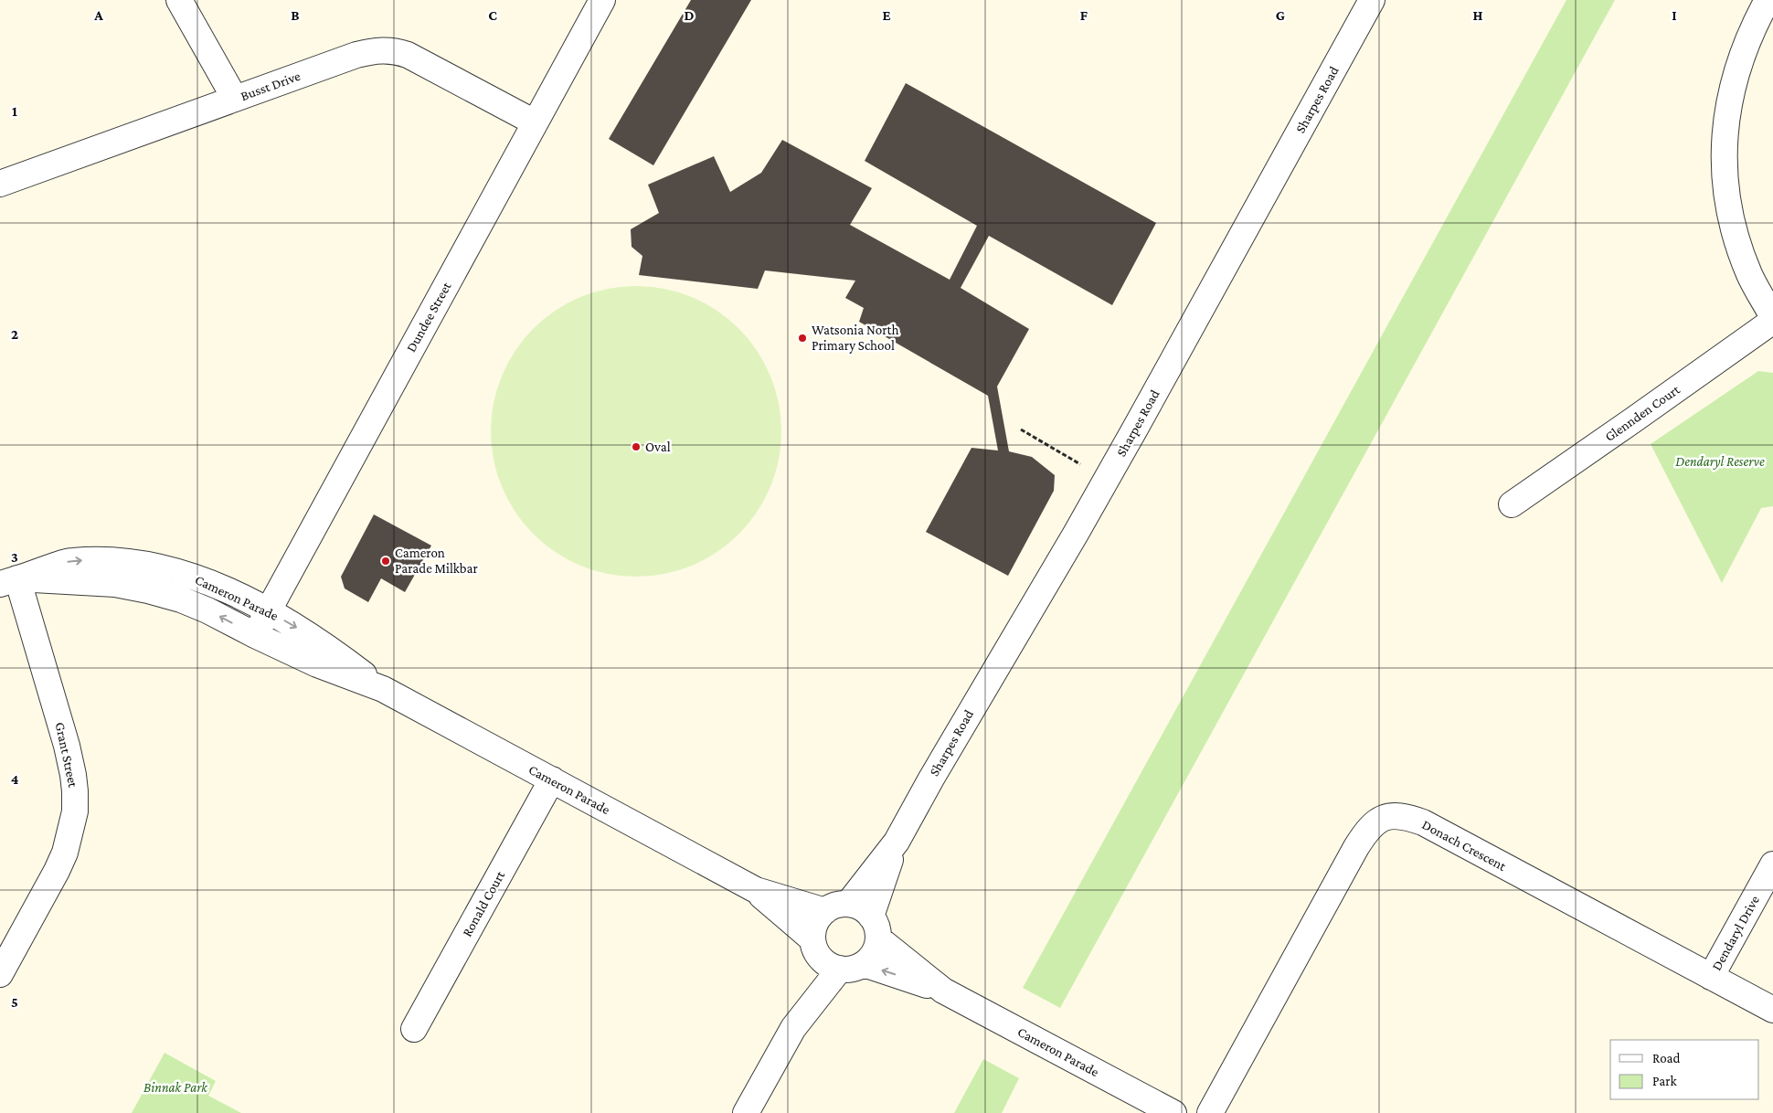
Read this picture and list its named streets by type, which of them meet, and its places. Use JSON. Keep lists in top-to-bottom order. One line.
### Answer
{"streets":{"street":["Busst Drive","Sharpes Road","Dundee Street","Glennden Court","Cameron Parade","Grant Street","Donach Crescent","Ronald Court","Dendaryl Drive"]},"crossings":[["Busst Drive","Dundee Street"],["Sharpes Road","Cameron Parade"],["Dundee Street","Cameron Parade"],["Cameron Parade","Grant Street"],["Cameron Parade","Ronald Court"],["Donach Crescent","Dendaryl Drive"]],"parks":["Dendaryl Reserve","Binnak Park"],"places":["Watsonia North Primary School","Oval","Cameron Parade Milkbar"],"legend":["Road","Park"],"grid":{"columns":["A","B","C","D","E","F","G","H","I"],"rows":["1","2","3","4","5"]}}
